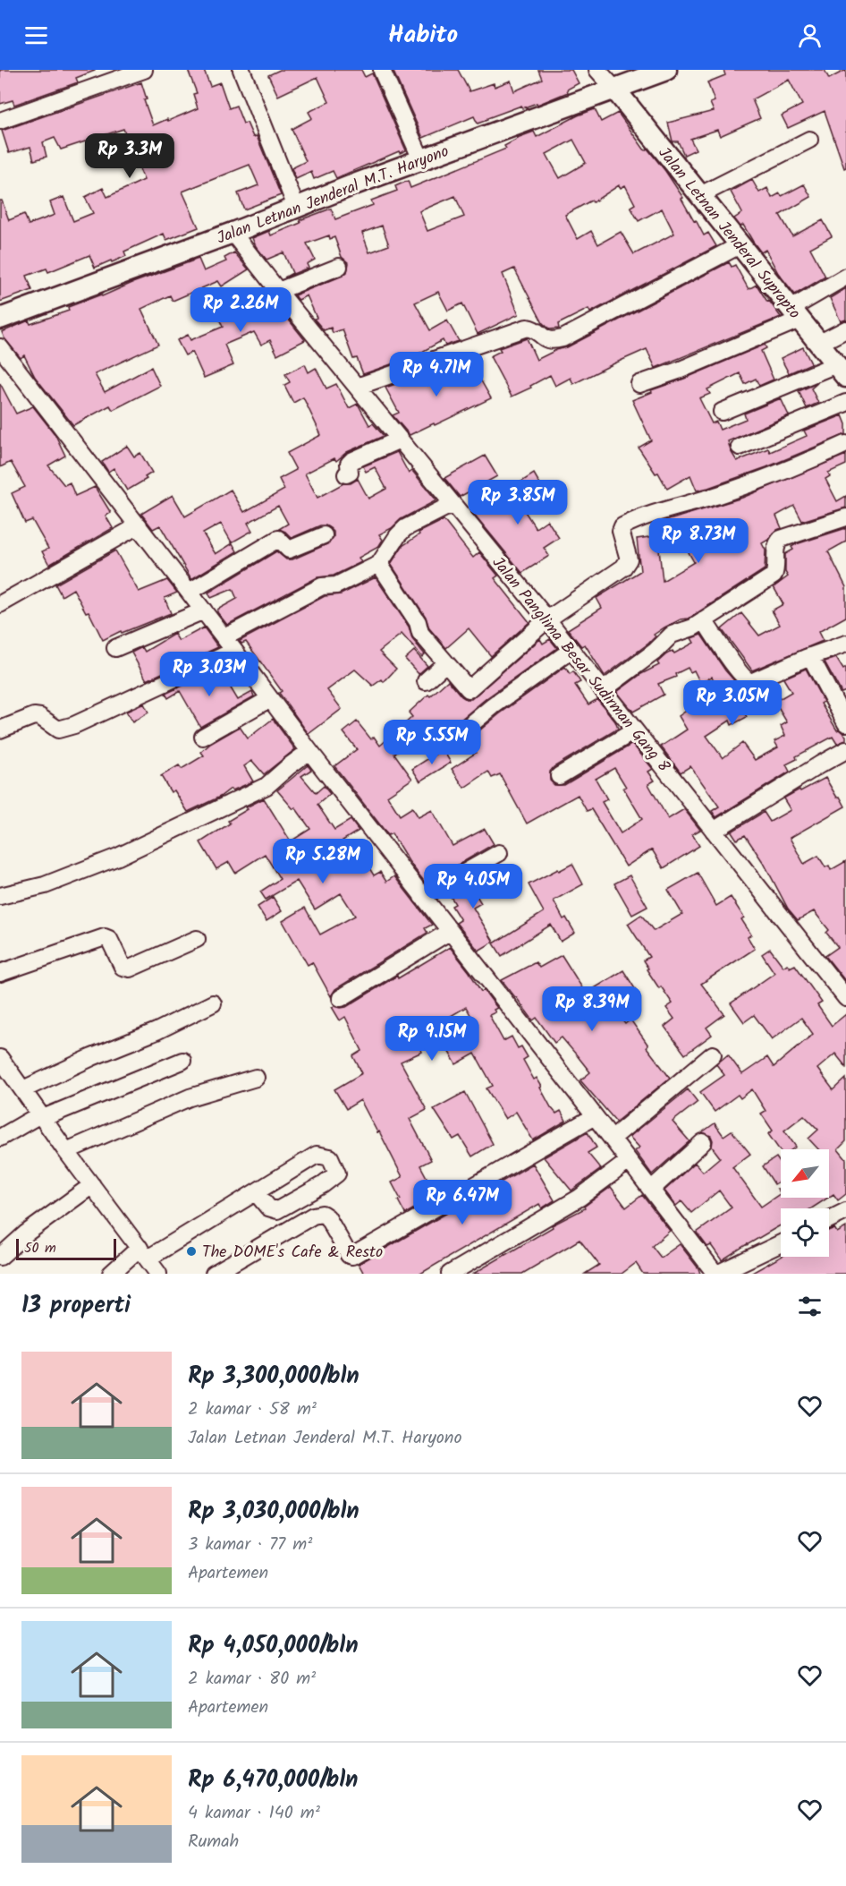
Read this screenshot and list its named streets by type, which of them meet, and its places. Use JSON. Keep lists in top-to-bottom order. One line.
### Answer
{"streets":{"main road":["Jalan Letnan Jenderal M.T. Haryono","Jalan Letnan Jenderal Suprapto"],"street":["Jalan Panglima Besar Sudirman Gang 8"]},"crossings":[["Jalan Letnan Jenderal M.T. Haryono","Jalan Letnan Jenderal Suprapto"],["Jalan Letnan Jenderal M.T. Haryono","Jalan Panglima Besar Sudirman Gang 8"]],"places":["The DOME's Cafe & Resto"],"scale_bar":"50 m","north":"bottom left","page":{"header":"Habito","price":["Rp 3.3M","Rp 2.26M","Rp 4.71M","Rp 3.85M","Rp 8.73M","Rp 3.03M","Rp 3.05M","Rp 5.55M","Rp 5.28M","Rp 4.05M","Rp 8.39M","Rp 9.15M","Rp 6.47M"],"scale":"50 m","heading":"13 properti","list":[{"name":"Rp 3,300,000/bln","note":"2 kamar · 58 m² · Jalan Letnan Jenderal M.T. Haryono"},{"name":"Rp 3,030,000/bln","note":"3 kamar · 77 m² · Apartemen"},{"name":"Rp 4,050,000/bln","note":"2 kamar · 80 m² · Apartemen"},{"name":"Rp 6,470,000/bln","note":"4 kamar · 140 m² · Rumah"}]}}
